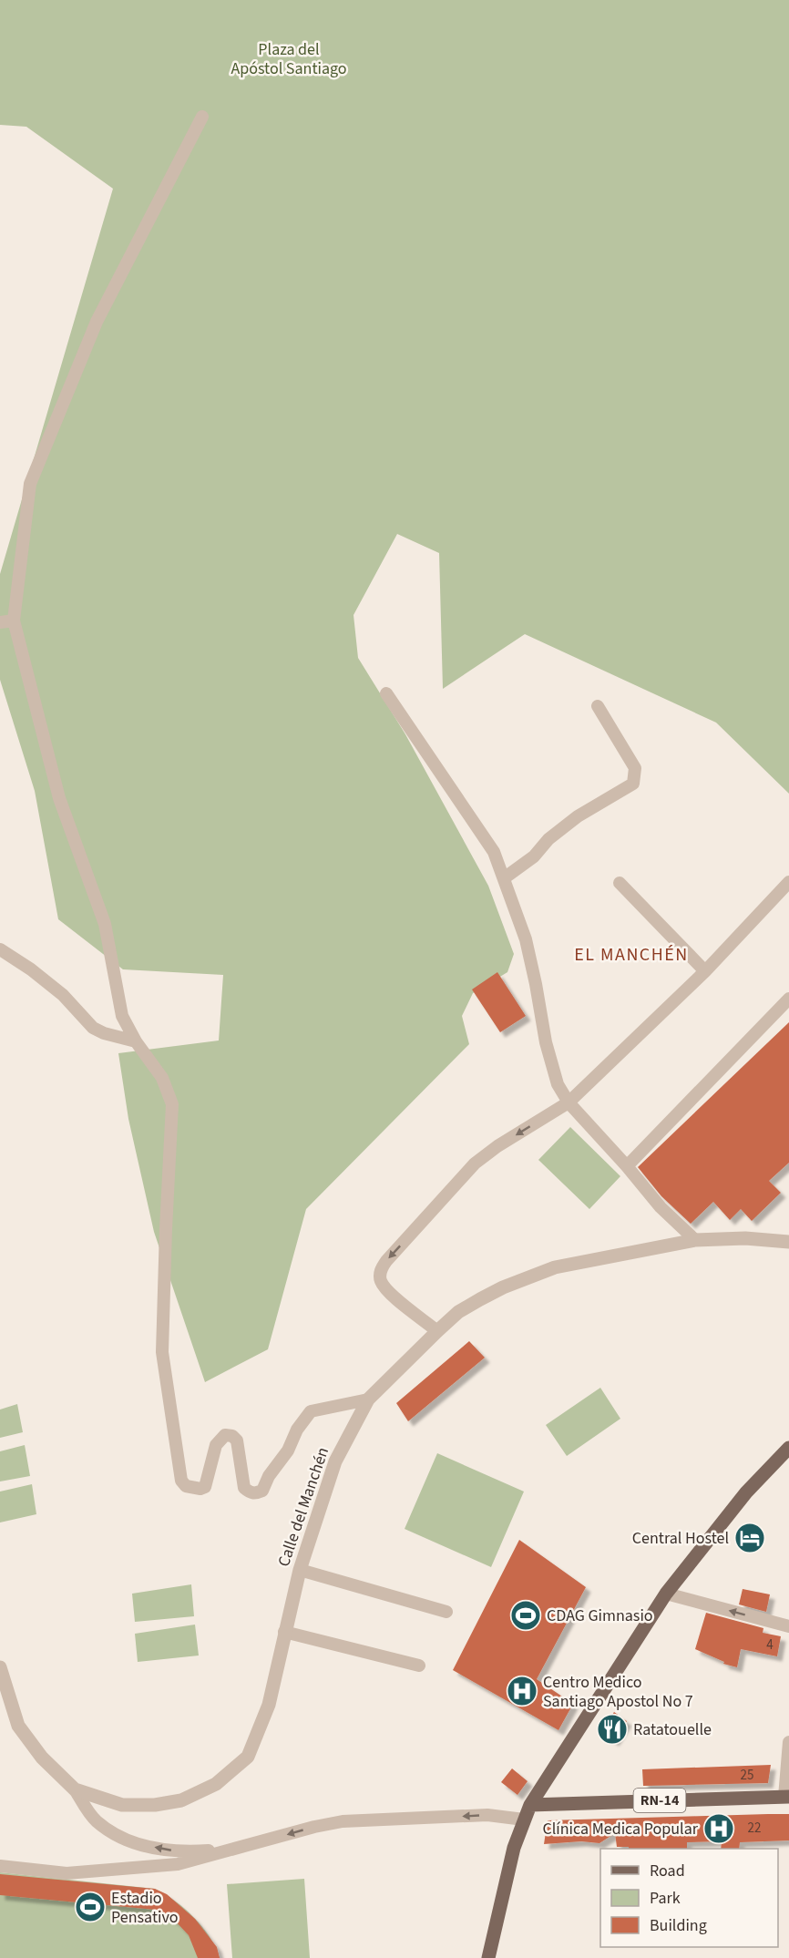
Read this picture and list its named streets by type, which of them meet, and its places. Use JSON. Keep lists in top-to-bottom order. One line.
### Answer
{"streets":{"main road":["RN-14"],"street":["Calle del Manchén"]},"districts":["EL MANCHÉN"],"parks":["Plaza del Apóstol Santiago"],"places":{"hotel":["Central Hostel"],"sports":["CDAG Gimnasio","Estadio Pensativo"],"hospital":["Centro Medico Santiago Apostol No 7","Clínica Medica Popular"],"restaurant":["Ratatouelle"]},"house_numbers":["4","25","22"],"legend":["Road","Park","Building"]}
